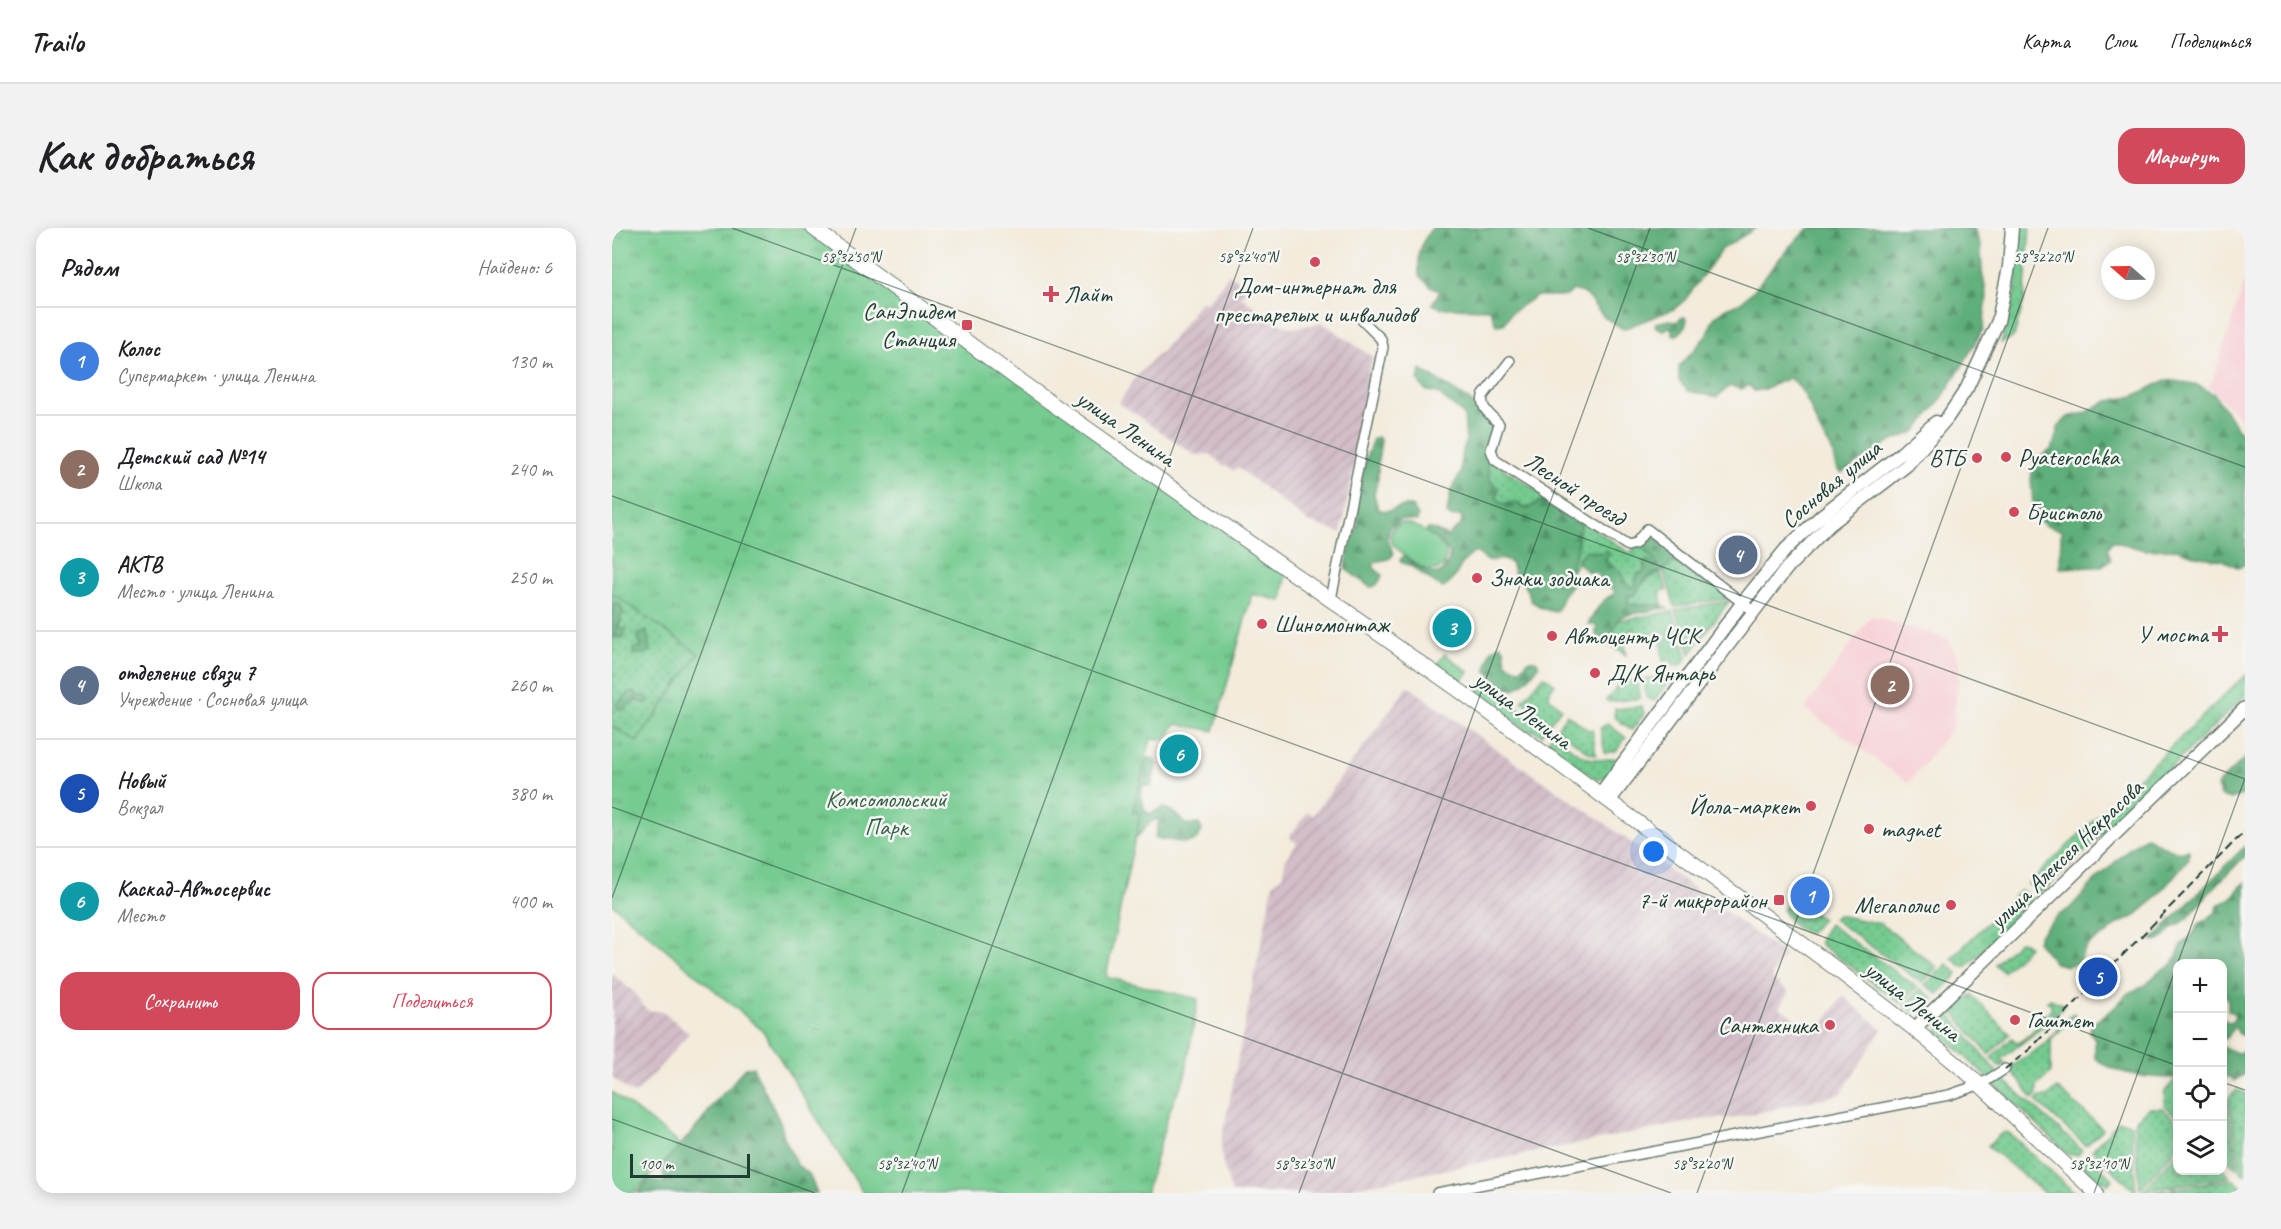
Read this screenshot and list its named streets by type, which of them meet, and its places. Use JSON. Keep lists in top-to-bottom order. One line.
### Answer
{"streets":{"main road":["улица Ленина"],"street":["Сосновая улица","Лесной проезд","улица Алексея Некрасова"]},"crossings":[["улица Ленина","Сосновая улица"],["улица Ленина","улица Алексея Некрасова"],["Сосновая улица","Лесной проезд"]],"parks":["Комсомольский Парк"],"places":{"other":["Дом-интернат для престарелых и инвалидов","Pyaterochka","ВТБ","Бристоль","Знаки зодиака","Шиномонтаж","Автоцентр ЧСК","Д/К Янтарь","Йола-маркет","magnet","Мегаполис","Гаштет","Сантехника"],"health":["Лайт","У моста"],"transit":["СанЭпидем Станция","7-й микрорайон"]},"scale_bar":"100 m","north":"left","page":{"header":"Trailo","nav":["Карта","Слои","Поделиться"],"buttons":["Маршрут",["Сохранить","Поделиться"]],"title":"Как добраться","heading":["Рядом","Найдено: 6"],"list":[{"mark":"1","name":"Колос","note":"Супермаркет · улица Ленина","value":"130 m"},{"mark":"2","name":"Детский сад №14","note":"Школа","value":"240 m"},{"mark":"3","name":"АКТВ","note":"Место · улица Ленина","value":"250 m"},{"mark":"4","name":"отделение связи 7","note":"Учреждение · Сосновая улица","value":"260 m"},{"mark":"5","name":"Новый","note":"Вокзал","value":"380 m"},{"mark":"6","name":"Каскад-Автосервис","note":"Место","value":"400 m"}],"pins":["4","3","2","6","1","5"],"map_buttons":["+","−"],"scale":"100 m"},"coordinates":["58°32'40\"N","58°32'30\"N","58°32'20\"N","58°32'50\"N","58°32'10\"N"]}
